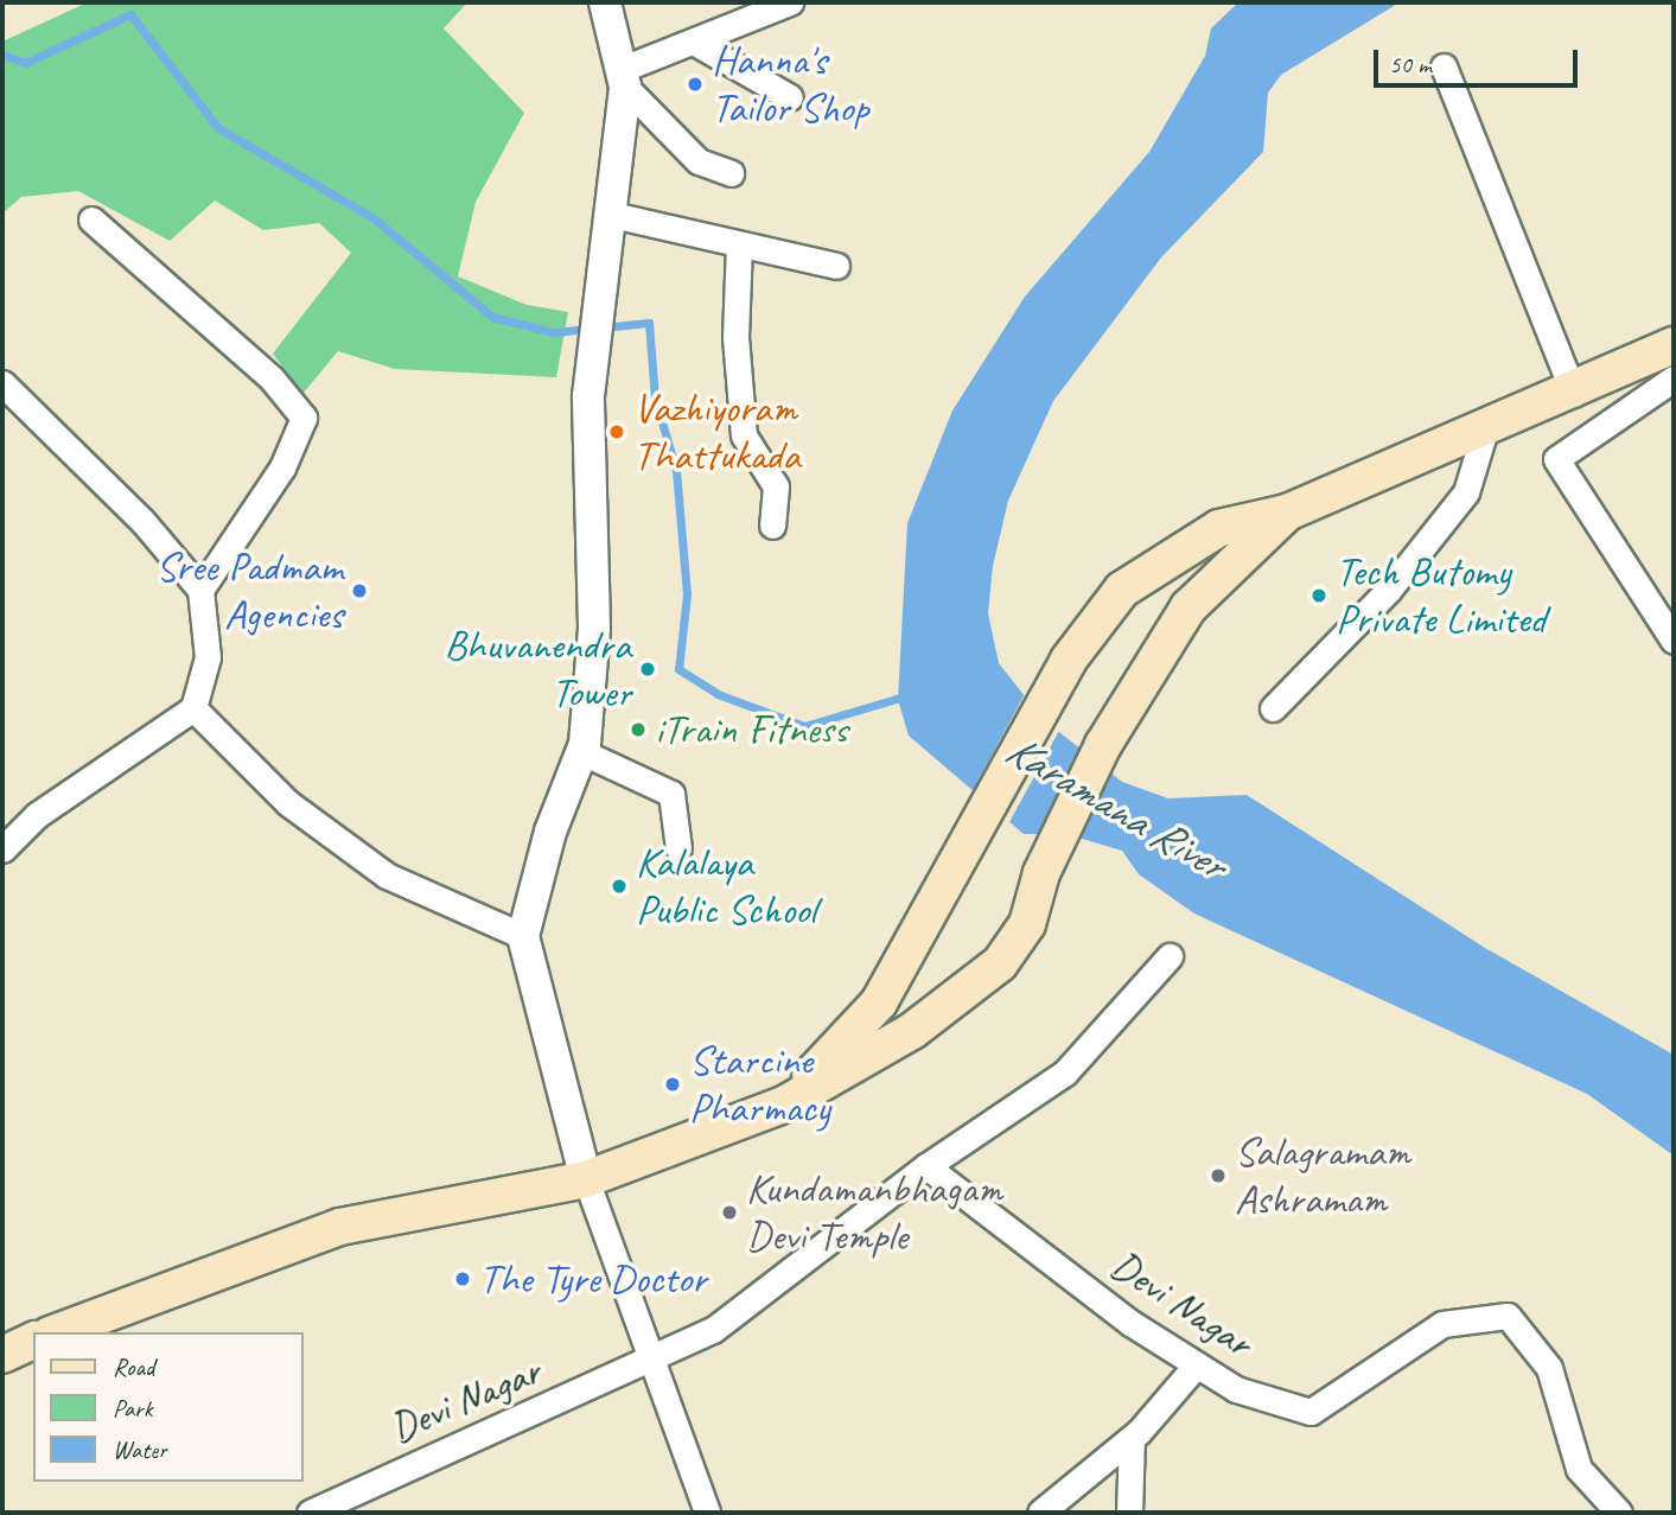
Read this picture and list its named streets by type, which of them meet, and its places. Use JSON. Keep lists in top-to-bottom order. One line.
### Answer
{"streets":{"street":["Devi Nagar"]},"water":["Karamana River"],"places":["Hanna's Tailor Shop","Vazhiyoram Thattukada","Sree Padmam Agencies","Tech Butomy Private Limited","Bhuvanendra Tower","iTrain Fitness","Kalalaya Public School","Starcine Pharmacy","Salagramam Ashramam","Kundamanbhagam Devi Temple","The Tyre Doctor"],"legend":["Road","Park","Water"],"scale_bar":"50 m"}
